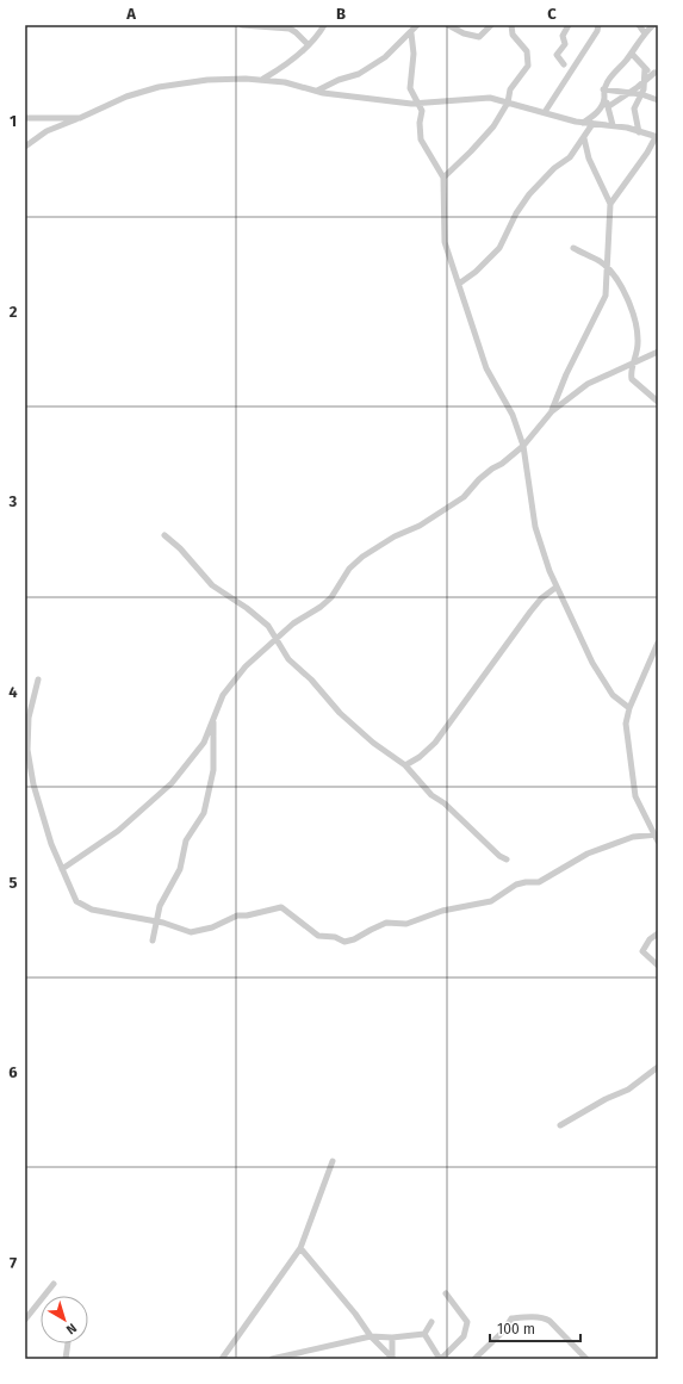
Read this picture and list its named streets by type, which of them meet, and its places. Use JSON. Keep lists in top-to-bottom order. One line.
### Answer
{"scale_bar":"100 m","north":"bottom right","grid":{"columns":["A","B","C"],"rows":["1","2","3","4","5","6","7"]}}
